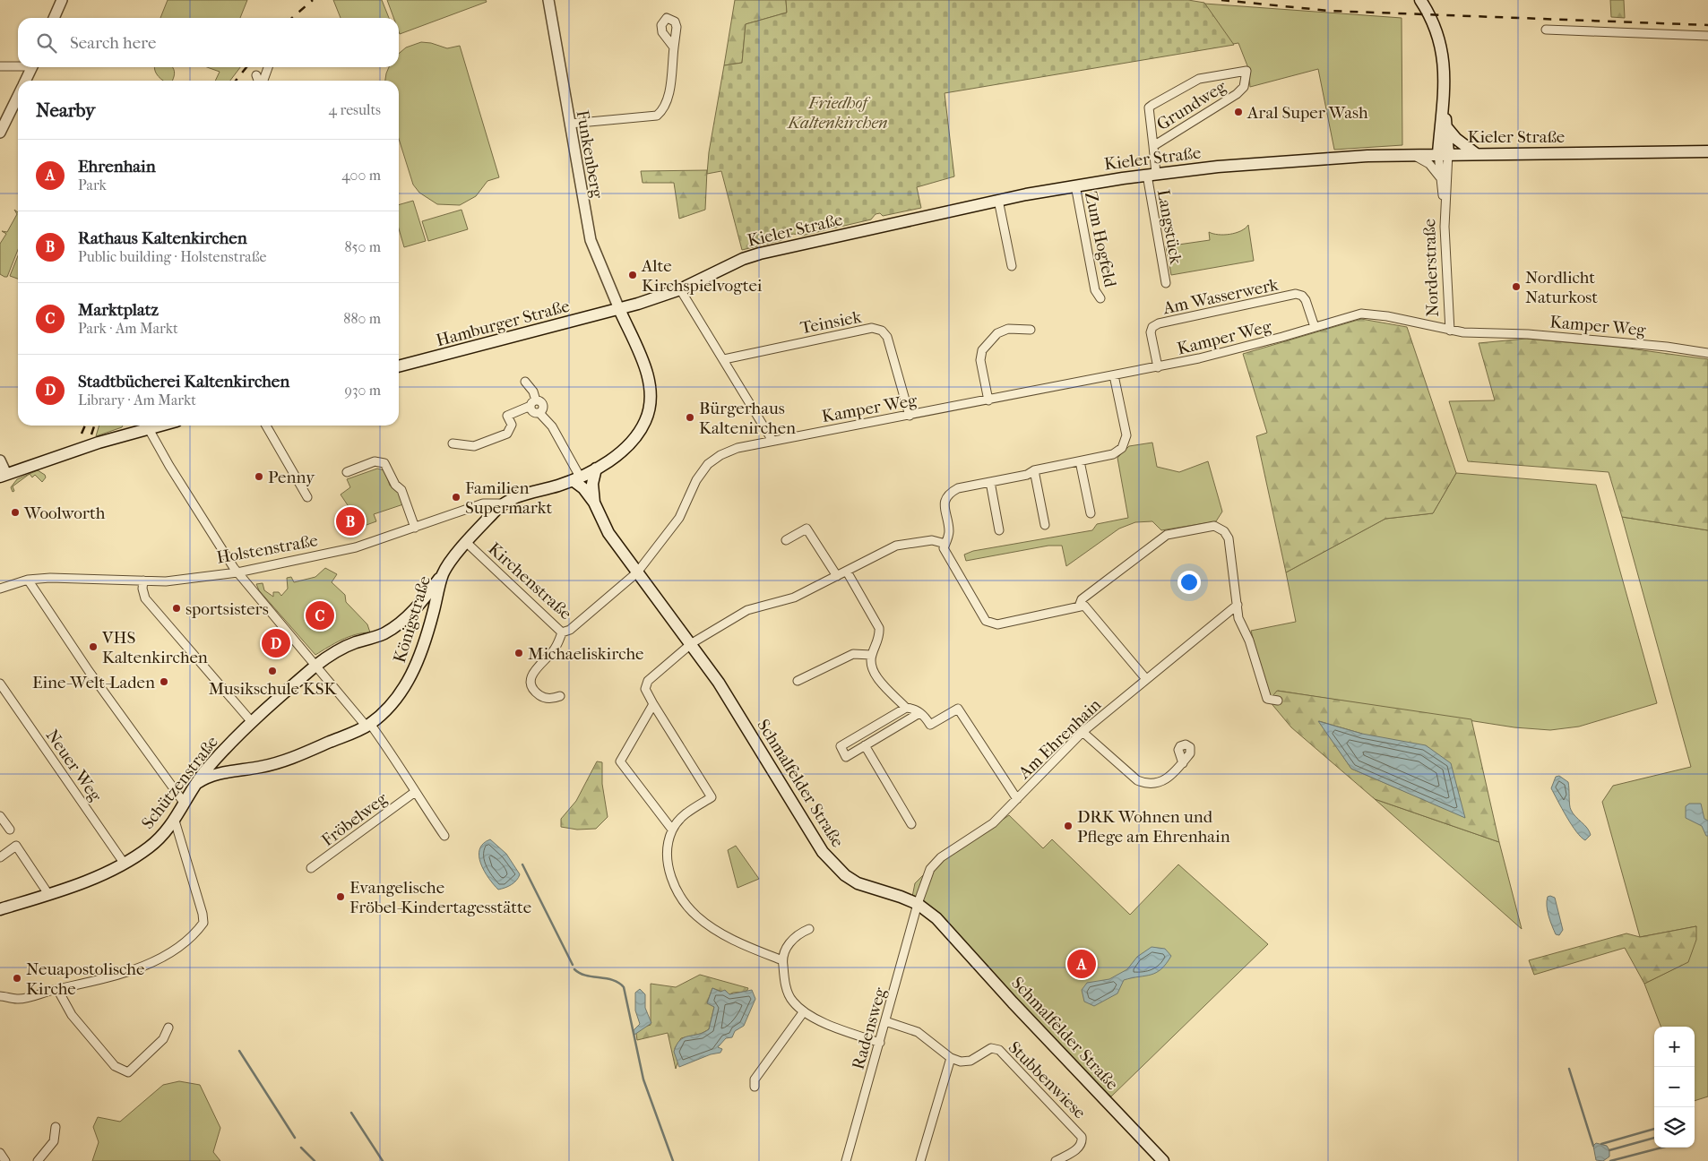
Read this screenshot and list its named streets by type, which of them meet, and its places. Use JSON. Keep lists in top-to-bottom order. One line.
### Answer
{"streets":{"main road":["Kieler Straße","Norderstraße","Hamburger Straße","Holstenstraße","Königstraße","Schützenstraße","Schmalfelder Straße"],"street":["Grundweg","Funkenberg","Langstück","Zum Hogfeld","Am Wasserwerk","Teinsiek","Kamper Weg","Kirchenstraße","Am Ehrenhain","Neuer Weg","Fröbelweg","Radensweg","Stubbenwiese"]},"crossings":[["Grundweg","Kieler Straße"],["Grundweg","Langstück"],["Kieler Straße","Funkenberg"],["Kieler Straße","Langstück"],["Kieler Straße","Zum Hogfeld"],["Kieler Straße","Norderstraße"],["Kieler Straße","Hamburger Straße"],["Kieler Straße","Holstenstraße"],["Funkenberg","Hamburger Straße"],["Funkenberg","Holstenstraße"],["Norderstraße","Kamper Weg"],["Am Wasserwerk","Kamper Weg"],["Teinsiek","Kamper Weg"],["Hamburger Straße","Holstenstraße"],["Kamper Weg","Kirchenstraße"],["Kamper Weg","Schmalfelder Straße"],["Holstenstraße","Königstraße"],["Holstenstraße","Schmalfelder Straße"],["Kirchenstraße","Königstraße"],["Kirchenstraße","Schmalfelder Straße"],["Königstraße","Schützenstraße"],["Am Ehrenhain","Schmalfelder Straße"],["Am Ehrenhain","Radensweg"],["Neuer Weg","Schützenstraße"],["Schmalfelder Straße","Radensweg"]],"parks":["Friedhof Kaltenkirchen"],"places":["Aral Super Wash","Alte Kirchspielvogtei","Nordlicht Naturkost","Bürgerhaus Kaltenirchen","Penny","Familien Supermarkt","Woolworth","sportsisters","VHS Kaltenkirchen","Michaeliskirche","Musikschule KSK","Eine-Welt-Laden","DRK Wohnen und Pflege am Ehrenhain","Evangelische Fröbel-Kindertagesstätte","Neuapostolische Kirche"],"page":{"search":"Search here","heading":["Nearby","4 results"],"list":[{"mark":"A","name":"Ehrenhain","note":"Park","value":"400 m"},{"mark":"B","name":"Rathaus Kaltenkirchen","note":"Public building · Holstenstraße","value":"850 m"},{"mark":"C","name":"Marktplatz","note":"Park · Am Markt","value":"880 m"},{"mark":"D","name":"Stadtbücherei Kaltenkirchen","note":"Library · Am Markt","value":"930 m"}],"pins":["B","C","D","A"],"map_buttons":["+","−"]}}
